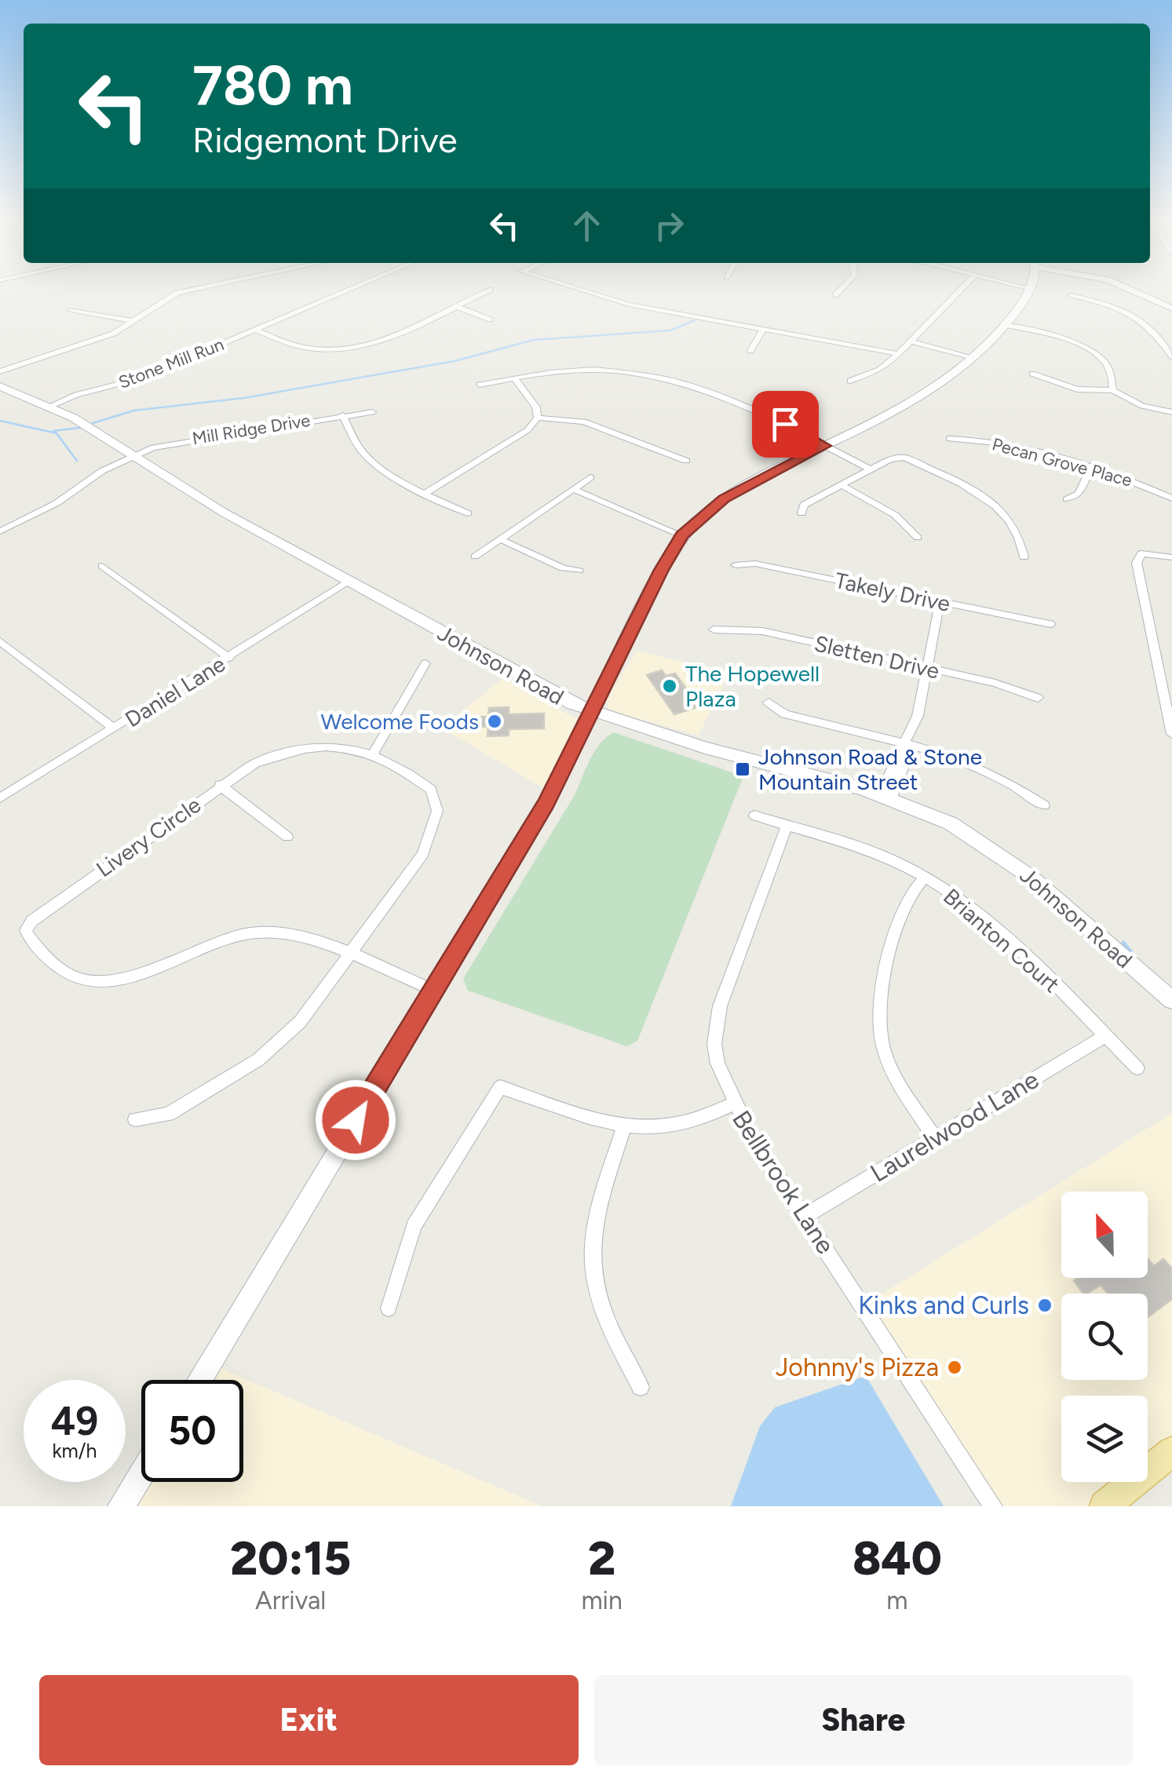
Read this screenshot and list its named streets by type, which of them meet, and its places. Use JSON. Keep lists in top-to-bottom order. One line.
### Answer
{"streets":{"main road":["Johnson Road"],"street":["Stone Mill Run","Mill Ridge Drive","Pecan Grove Place","Takely Drive","Sletten Drive","Daniel Lane","Livery Circle","Brianton Court","Laurelwood Lane","Bellbrook Lane"]},"crossings":[["Stone Mill Run","Johnson Road"],["Mill Ridge Drive","Johnson Road"],["Johnson Road","Daniel Lane"],["Brianton Court","Laurelwood Lane"],["Brianton Court","Bellbrook Lane"],["Laurelwood Lane","Bellbrook Lane"]],"places":{"other":["The Hopewell Plaza","Welcome Foods","Kinks and Curls","Johnny's Pizza"],"transit":["Johnson Road & Stone Mountain Street"]},"north":"top","page":{"turn":["780 m","Ridgemont Drive"],"speed":"49 km/h","limit":"50","eta":["20:15","Arrival","2","min","840","m"],"buttons":["Exit","Share"]}}
